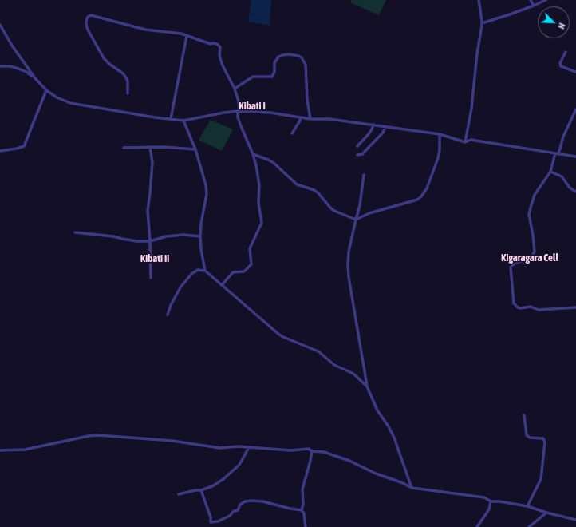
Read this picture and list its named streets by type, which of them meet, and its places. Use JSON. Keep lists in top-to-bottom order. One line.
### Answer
{"districts":["Kibati I","Kigaragara Cell","Kibati Ii"],"north":"bottom right"}
